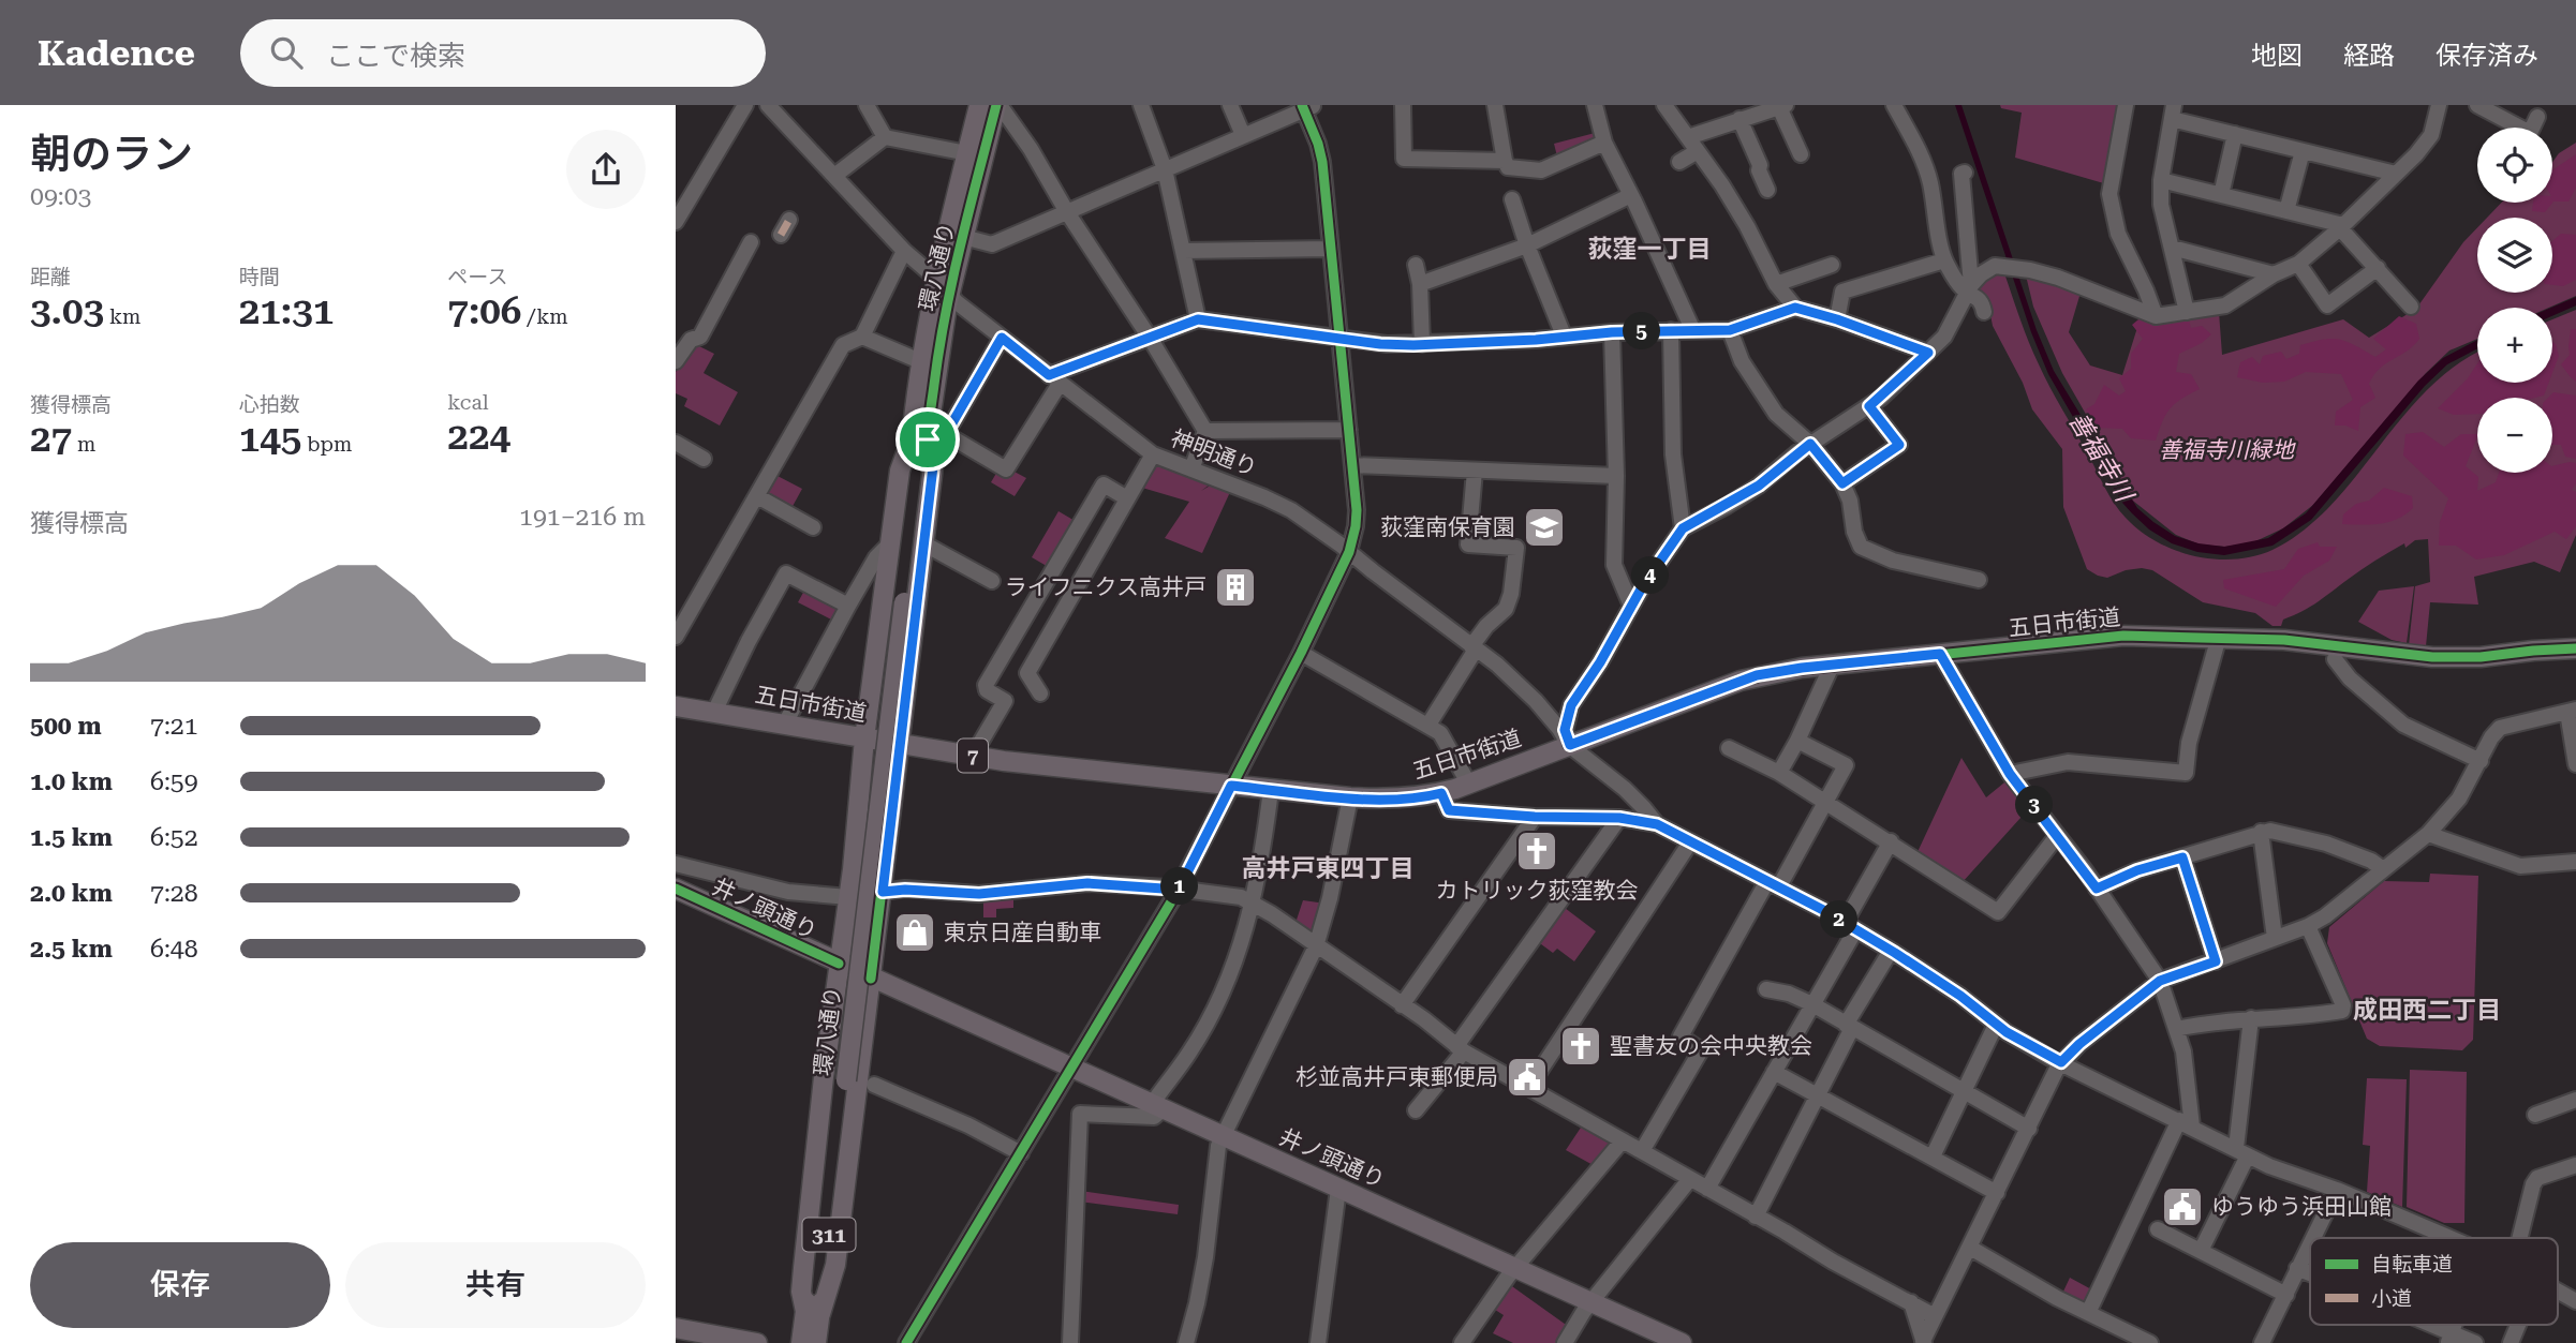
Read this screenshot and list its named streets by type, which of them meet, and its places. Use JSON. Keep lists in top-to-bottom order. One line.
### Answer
{"streets":{"main road":["環八通り","五日市街道","7","井ノ頭通り","311"],"street":["神明通り"]},"crossings":[["環八通り","神明通り"],["神明通り","五日市街道"]],"districts":["荻窪一丁目","高井戸東四丁目","成田西二丁目"],"water":["善福寺川"],"parks":["善福寺川緑地"],"places":{"school or university":["荻窪南保育園"],"building":["ライフニクス高井戸"],"church":["カトリック荻窪教会","聖書友の会中央教会"],"shop":["東京日産自動車"],"public building":["杉並高井戸東郵便局","ゆうゆう浜田山館"]},"legend":["自転車道","小道"],"page":{"header":"Kadence","search":"ここで検索","nav":["地図","経路","保存済み"],"heading":["朝のラン","09:03"],"map_buttons":["+","−"],"stats":[["距離","3.03 km"],["時間","21:31"],["ペース","7:06 /km"],["獲得標高","27 m"],["心拍数","145 bpm"],["kcal","224"]],"pins":["5","4","3","1","2"],"chart":["獲得標高","191–216 m"],"list":[{"name":"500 m","note":"7:21"},{"name":"1.0 km","note":"6:59"},{"name":"1.5 km","note":"6:52"},{"name":"2.0 km","note":"7:28"},{"name":"2.5 km","note":"6:48"}],"buttons":["保存","共有"]}}
